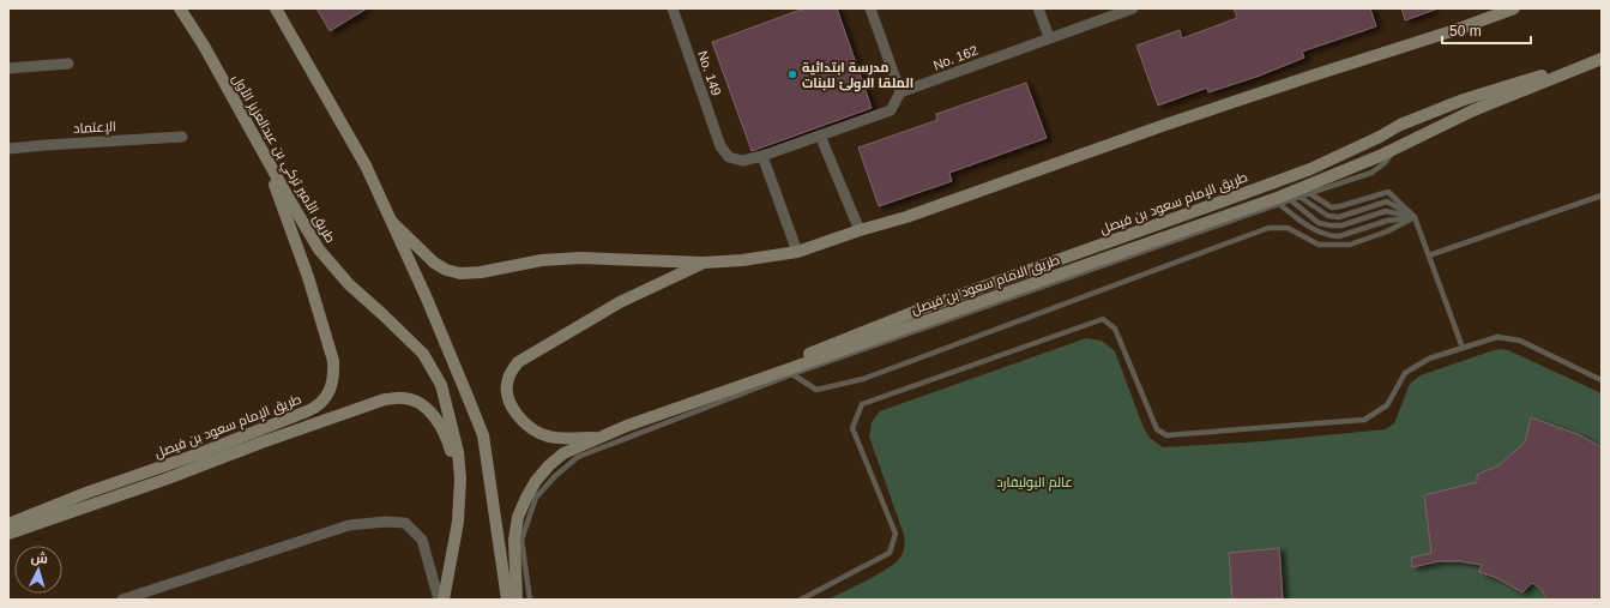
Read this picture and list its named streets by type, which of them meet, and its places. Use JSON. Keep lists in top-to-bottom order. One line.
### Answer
{"streets":{"main road":["طريق الأمير تركي بن عبدالعزيز الأول","طريق الإمام سعود بن فيصل","طريق الامام سعود بن فيصل"],"street":["No. 162","No. 149","الإعتماد"]},"crossings":[["طريق الأمير تركي بن عبدالعزيز الأول","طريق الإمام سعود بن فيصل"],["طريق الإمام سعود بن فيصل","طريق الامام سعود بن فيصل"]],"parks":["عالم البوليفارد"],"places":["مدرسة ابتدائية الملقا الاولئ للبنات"],"scale_bar":"50 m","north":"top"}
